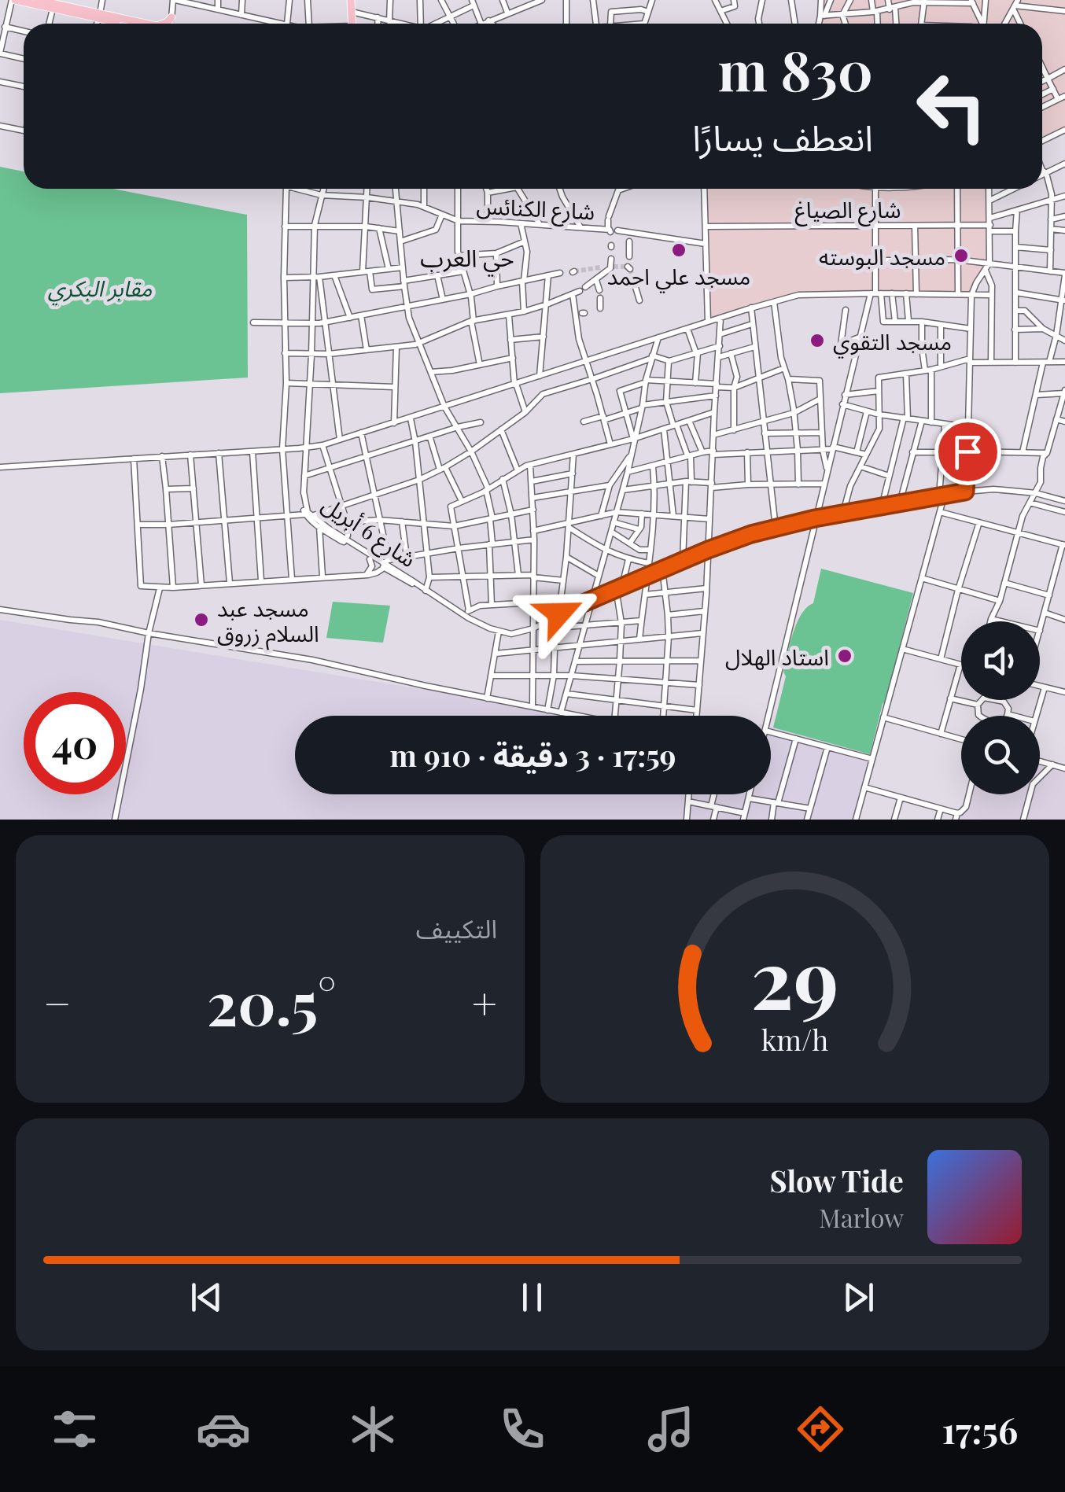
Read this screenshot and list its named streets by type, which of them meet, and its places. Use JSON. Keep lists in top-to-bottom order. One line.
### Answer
{"streets":{"street":["شارع الكنائس","شارع الصياغ","شارع 6 أبريل"]},"districts":["حي العرب"],"parks":["مقابر البكري"],"places":["مسجد علي احمد","مسجد البوسته","مسجد التقوي","مسجد عبد السلام زروق","استاد الهلال"],"page":{"turn":["830 m","انعطف يسارًا"],"limit":"40","trip":"17:59 · 3 دقيقة · 910 m","tile":"التكييف","heat":["−","20.5°","+"],"song":["Slow Tide","Marlow"],"tabs":"17:56","gauge":["29","km/h"]}}
